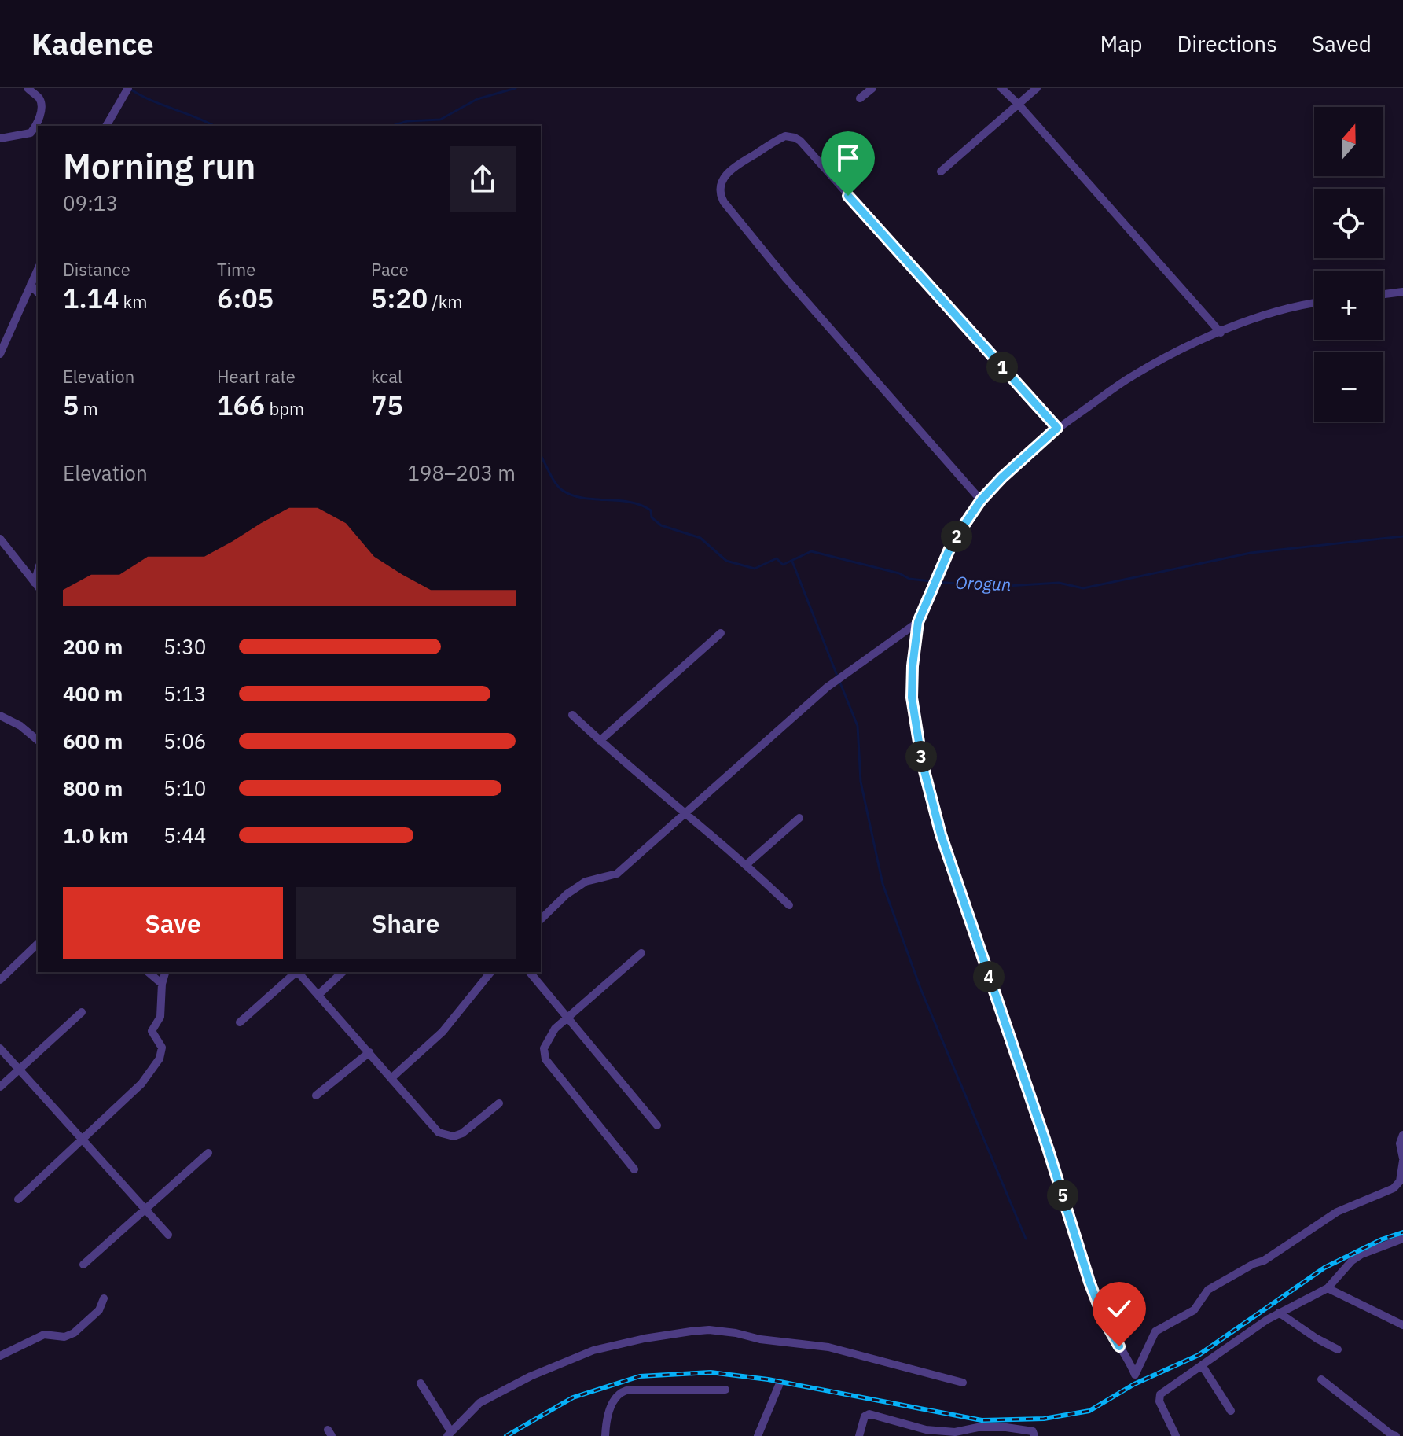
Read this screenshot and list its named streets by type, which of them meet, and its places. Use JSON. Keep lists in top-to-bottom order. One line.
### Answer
{"water":["Orogun"],"north":"top","page":{"header":"Kadence","nav":["Map","Directions","Saved"],"map_buttons":["+","−"],"heading":["Morning run","09:13"],"stats":[["Distance","1.14 km"],["Time","6:05"],["Pace","5:20 /km"],["Elevation","5 m"],["Heart rate","166 bpm"],["kcal","75"]],"pins":["1","2","3","4","5"],"chart":["Elevation","198–203 m"],"list":[{"name":"200 m","note":"5:30"},{"name":"400 m","note":"5:13"},{"name":"600 m","note":"5:06"},{"name":"800 m","note":"5:10"},{"name":"1.0 km","note":"5:44"}],"buttons":["Save","Share"]}}
